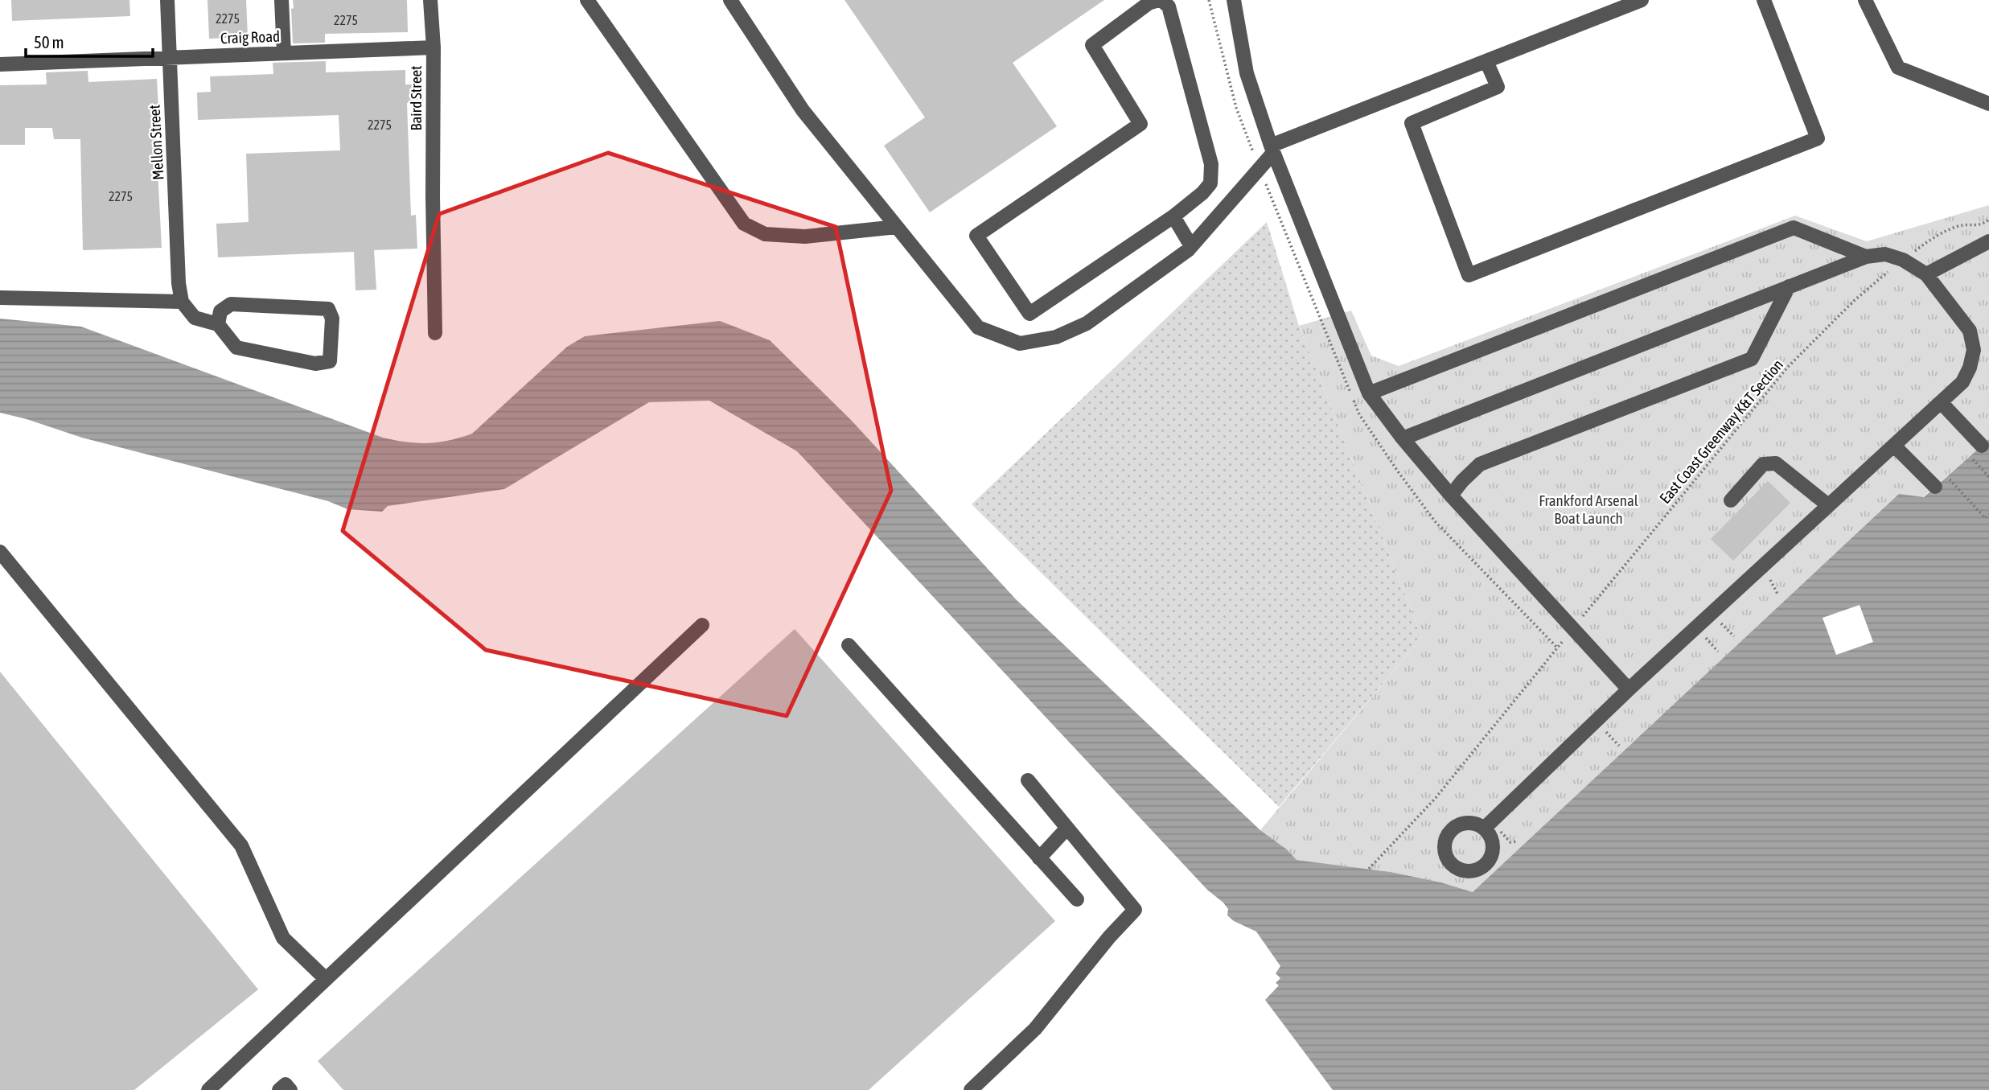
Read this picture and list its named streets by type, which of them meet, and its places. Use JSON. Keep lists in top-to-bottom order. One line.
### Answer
{"streets":{"street":["Craig Road","Baird Street","Mellon Street"],"path":["East Coast Greenway K&T Section"]},"crossings":[["Craig Road","Baird Street"],["Craig Road","Mellon Street"]],"parks":["Frankford Arsenal Boat Launch"],"house_numbers":["2275","2275","2275","2275"],"scale_bar":"50 m"}
